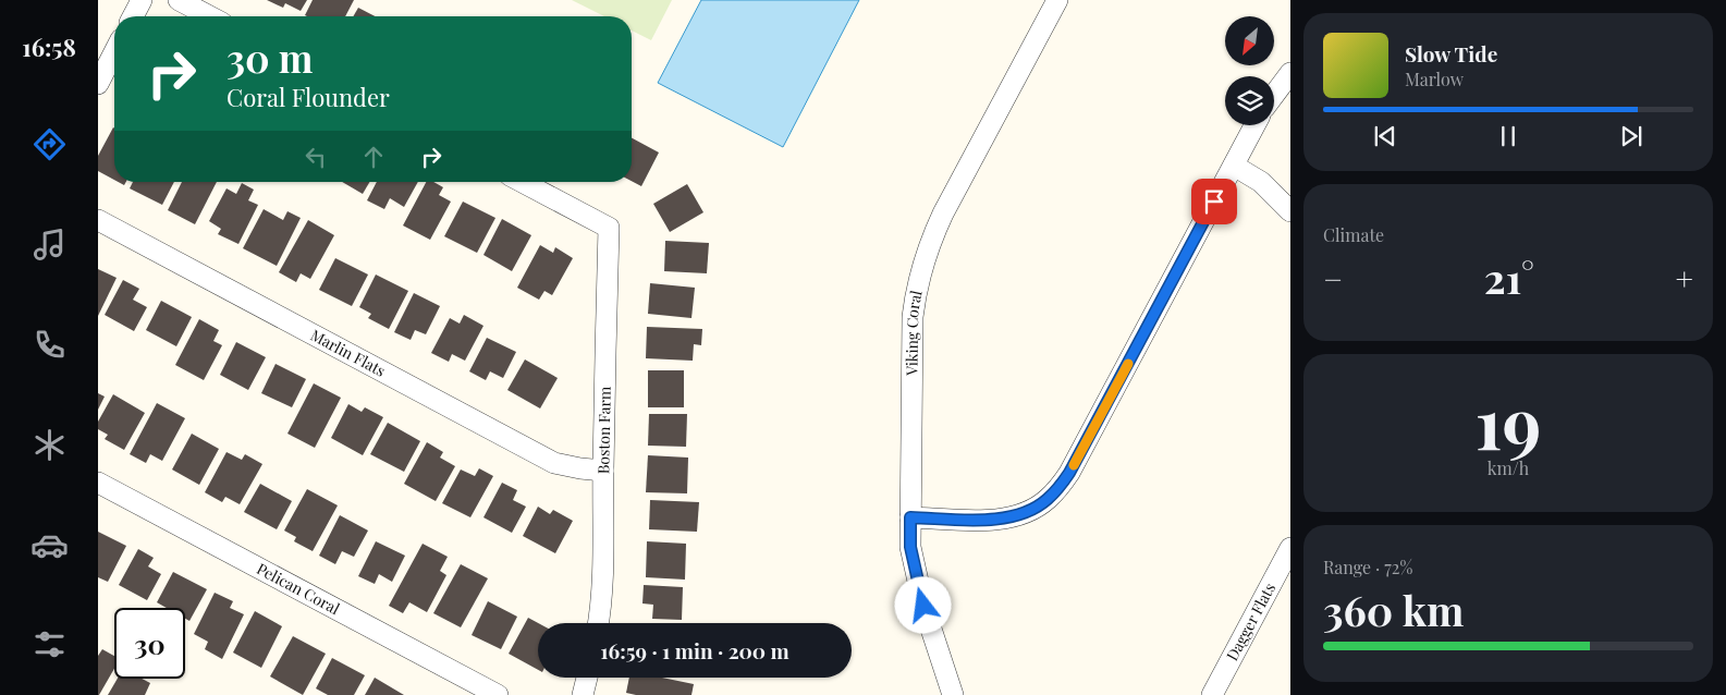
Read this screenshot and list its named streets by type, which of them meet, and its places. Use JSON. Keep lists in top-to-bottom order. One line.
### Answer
{"streets":{"street":["Viking Coral","Marlin Flats","Boston Farm","Pelican Coral","Dagger Flats"]},"crossings":[["Marlin Flats","Boston Farm"]],"north":"bottom left","page":{"tabs":"16:58","turn":["30 m","Coral Flounder"],"song":["Slow Tide","Marlow"],"tile":["Climate",["19","km/h"],["Range · 72%","360 km"]],"heat":["−","21°","+"],"limit":"30","trip":"16:59 · 1 min · 200 m"}}
